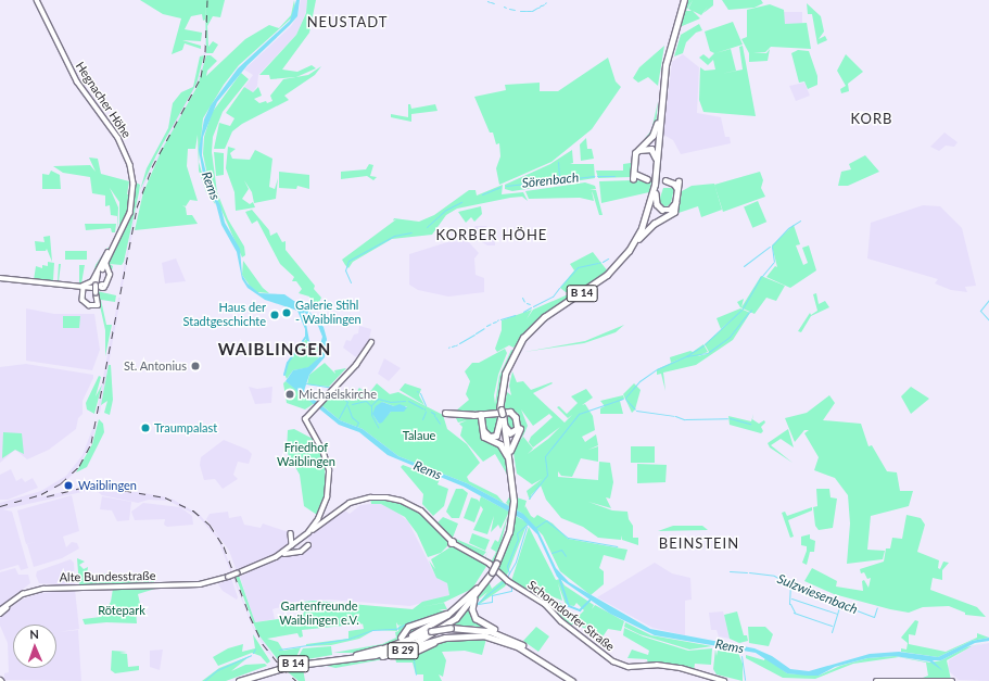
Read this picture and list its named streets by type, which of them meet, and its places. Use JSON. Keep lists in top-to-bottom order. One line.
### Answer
{"streets":{"highway":["B 14","B 29"],"main road":["Hegnacher Höhe","Alte Bundesstraße","Schorndorfer Straße"]},"crossings":[["B 14","Schorndorfer Straße"],["B 14","B 29"]],"districts":["NEUSTADT","KORB","KORBER HÖHE","WAIBLINGEN","BEINSTEIN"],"water":["Sörenbach","Rems","Sulzwiesenbach"],"parks":["Talaue","Friedhof Waiblingen","Gartenfreunde Waiblingen e.V.","Rötepark"],"places":["Galerie Stihl - Waiblingen","Haus der Stadtgeschichte","St. Antonius","Michaelskirche","Traumpalast","Waiblingen"],"north":"top"}
